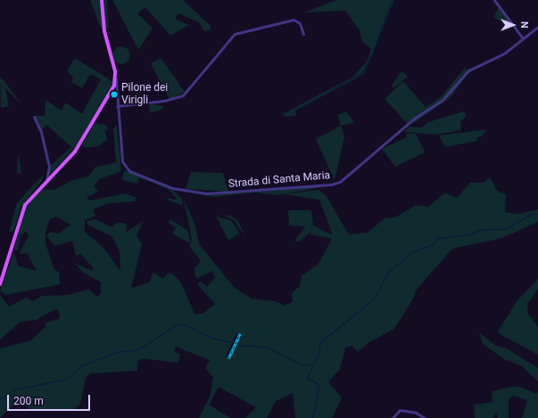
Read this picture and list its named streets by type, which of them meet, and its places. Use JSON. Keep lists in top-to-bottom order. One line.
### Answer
{"streets":{"street":["Strada di Santa Maria"]},"places":["Pilone dei Virigli"],"scale_bar":"200 m","north":"right"}
